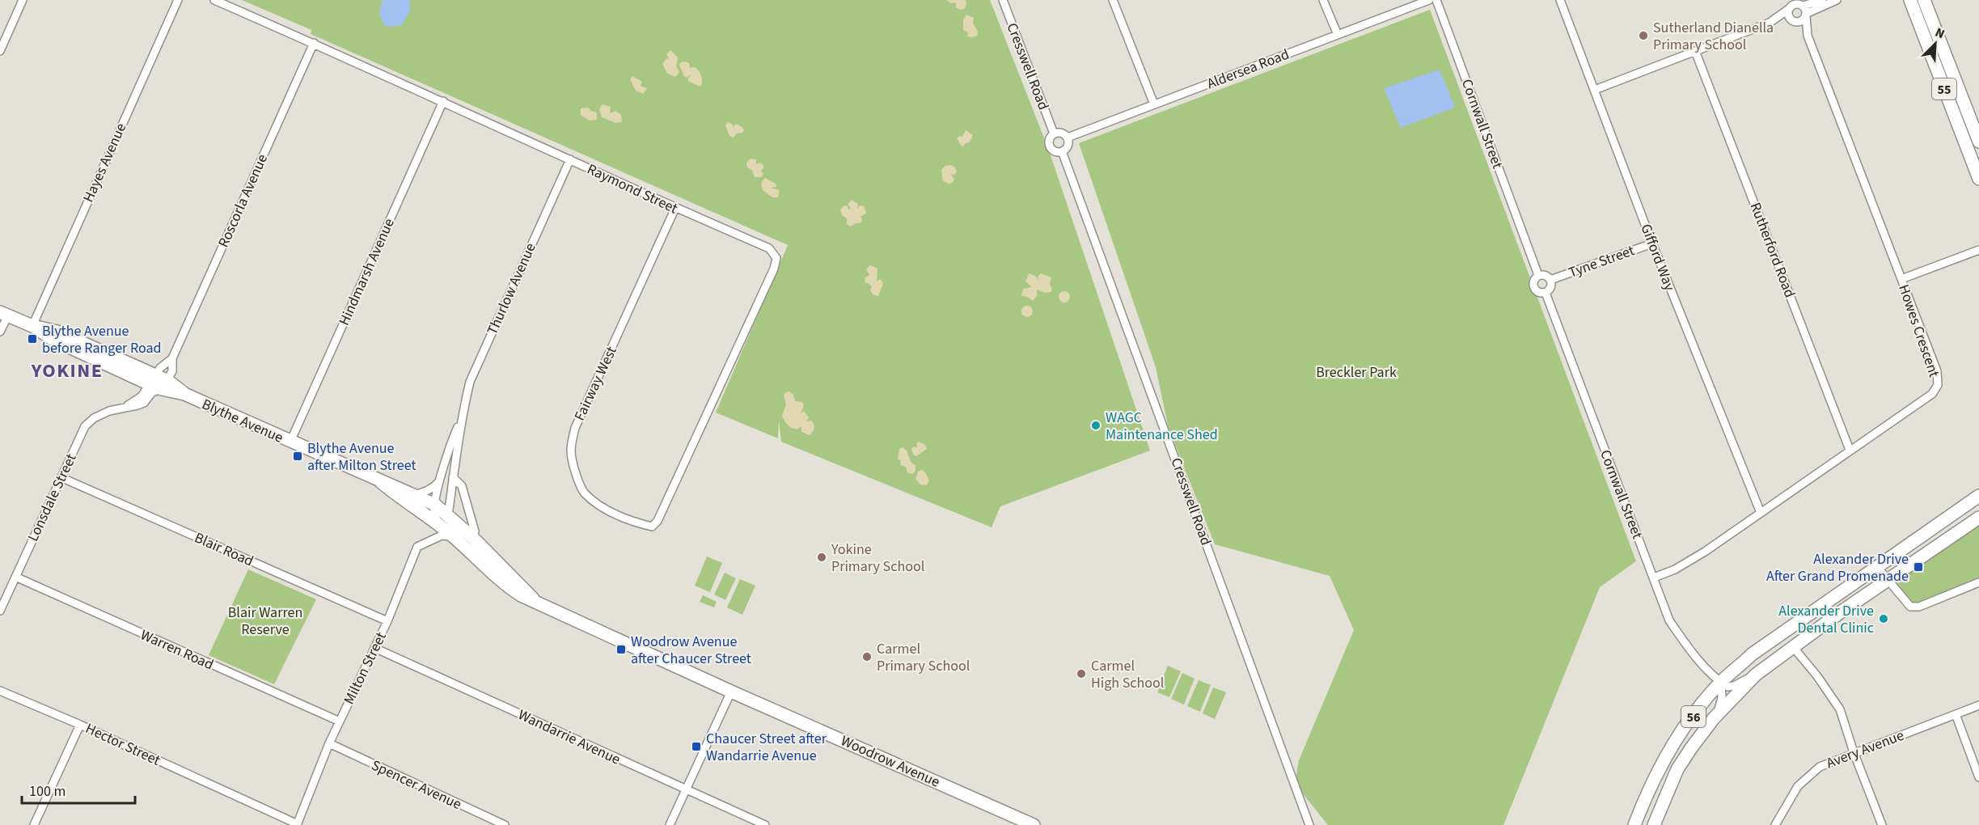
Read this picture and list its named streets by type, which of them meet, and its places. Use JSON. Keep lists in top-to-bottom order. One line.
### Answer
{"streets":{"main road":["55","Blythe Avenue","56","Woodrow Avenue"],"street":["Cresswell Road","Aldersea Road","Cornwall Street","Hayes Avenue","Raymond Street","Roscorla Avenue","Rutherford Road","Gifford Way","Tyne Street","Hindmarsh Avenue","Thurlow Avenue","Howes Crescent","Fairway West","Lonsdale Street","Blair Road","Warren Road","Milton Street","Wandarrie Avenue","Hector Street","Avery Avenue","Spencer Avenue"]},"crossings":[["Cresswell Road","Aldersea Road"],["Cornwall Street","Tyne Street"],["Cornwall Street","Howes Crescent"],["Cornwall Street","56"],["Hayes Avenue","Blythe Avenue"],["Raymond Street","Roscorla Avenue"],["Raymond Street","Hindmarsh Avenue"],["Raymond Street","Thurlow Avenue"],["Raymond Street","Fairway West"],["Roscorla Avenue","Blythe Avenue"],["Roscorla Avenue","Lonsdale Street"],["Rutherford Road","Howes Crescent"],["Gifford Way","Tyne Street"],["Gifford Way","Howes Crescent"],["Hindmarsh Avenue","Blythe Avenue"],["Thurlow Avenue","Blythe Avenue"],["Blythe Avenue","Lonsdale Street"],["Blythe Avenue","Milton Street"],["Blythe Avenue","Woodrow Avenue"],["Lonsdale Street","Blair Road"],["Lonsdale Street","Warren Road"],["Blair Road","Milton Street"],["Warren Road","Milton Street"],["Milton Street","Wandarrie Avenue"],["Milton Street","Hector Street"],["Milton Street","Woodrow Avenue"],["Milton Street","Spencer Avenue"]],"districts":["YOKINE"],"parks":["Breckler Park","Blair Warren Reserve"],"places":{"other":["Sutherland Dianella Primary School","WAGC Maintenance Shed","Yokine Primary School","Alexander Drive Dental Clinic","Carmel Primary School","Carmel High School"],"transit":["Blythe Avenue before Ranger Road","Blythe Avenue after Milton Street","Alexander Drive After Grand Promenade","Woodrow Avenue after Chaucer Street","Chaucer Street after Wandarrie Avenue"]},"scale_bar":"100 m","north":"top right"}
